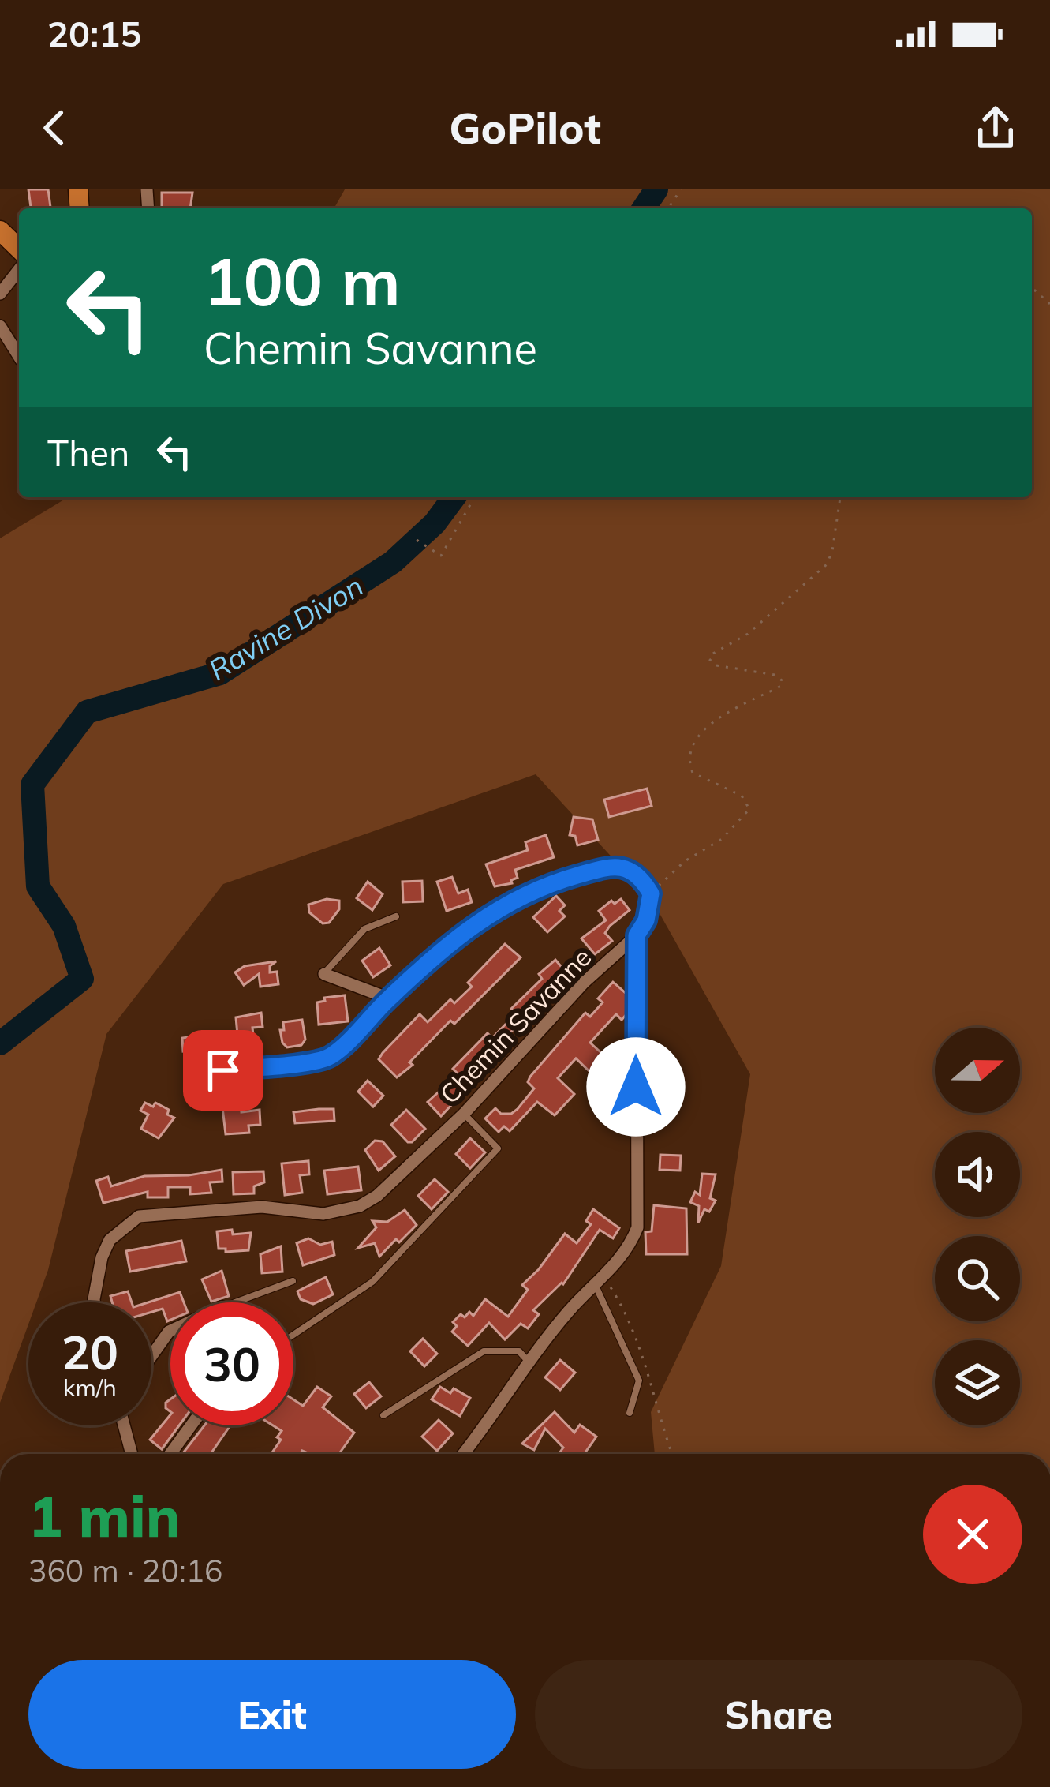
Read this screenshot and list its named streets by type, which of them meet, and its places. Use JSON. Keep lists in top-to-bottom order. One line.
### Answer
{"streets":{"street":["Chemin Savanne"]},"water":["Ravine Divon"],"north":"right","page":{"status":"20:15","header":"GoPilot","turn":["100 m","Chemin Savanne"],"then":"Then","speed":"20 km/h","limit":"30","heading":["1 min","360 m · 20:16"],"buttons":["Exit","Share"]}}
